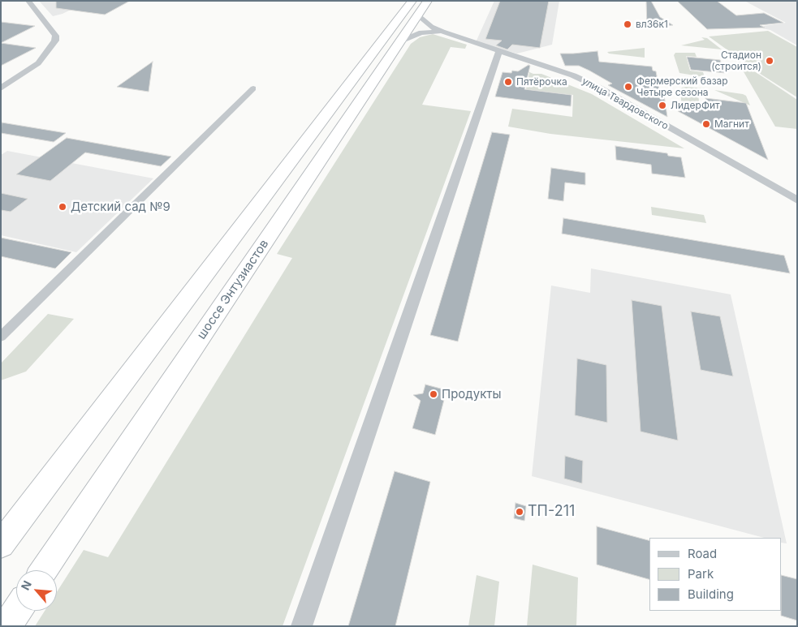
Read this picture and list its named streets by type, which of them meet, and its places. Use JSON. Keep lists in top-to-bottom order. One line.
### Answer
{"streets":{"highway":["шоссе Энтузиастов"],"street":["улица Твардовского"]},"crossings":[["улица Твардовского","шоссе Энтузиастов"]],"places":["вл36к1","Стадион (строится)","Пятёрочка","Фермерский базар Четыре сезона","ЛидерФит","Магнит","Детский сад №9","Продукты","ТП-211"],"legend":["Road","Park","Building"],"north":"top left"}
